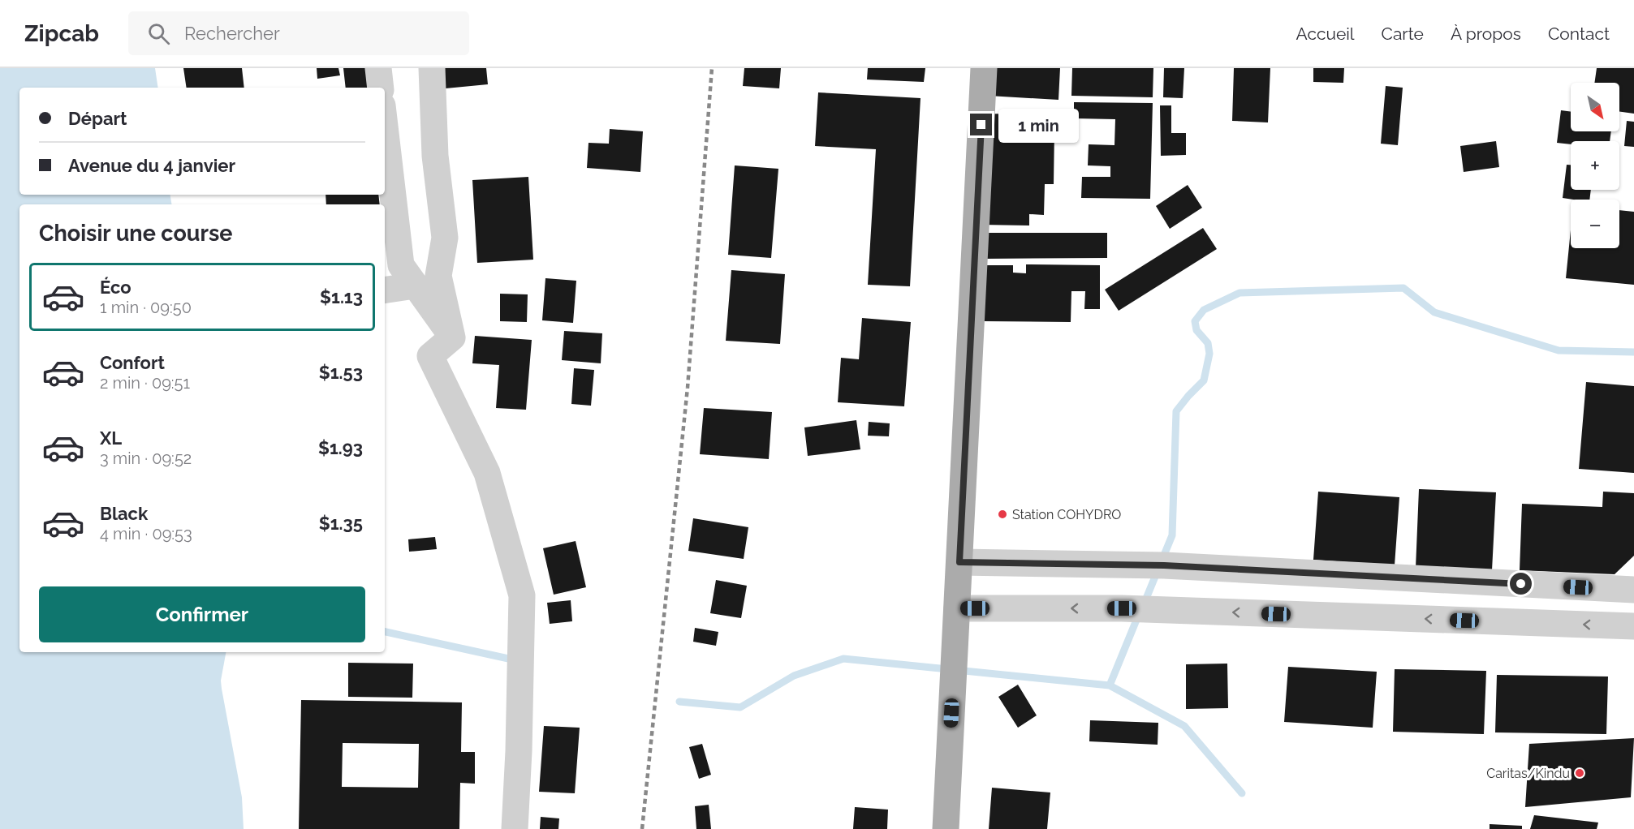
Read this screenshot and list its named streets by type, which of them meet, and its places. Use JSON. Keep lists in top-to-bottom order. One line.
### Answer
{"places":["Station COHYDRO","Caritas/Kindu"],"north":"bottom right","page":{"header":"Zipcab","search":"Rechercher","nav":["Accueil","Carte","À propos","Contact"],"map_buttons":["+","−"],"banner":["Départ","Avenue du 4 janvier"],"bubble":"1 min","heading":"Choisir une course","list":[{"name":"Éco","note":"1 min · 09:50","value":"$1.13"},{"name":"Confort","note":"2 min · 09:51","value":"$1.53"},{"name":"XL","note":"3 min · 09:52","value":"$1.93"},{"name":"Black","note":"4 min · 09:53","value":"$1.35"}],"buttons":"Confirmer"}}
